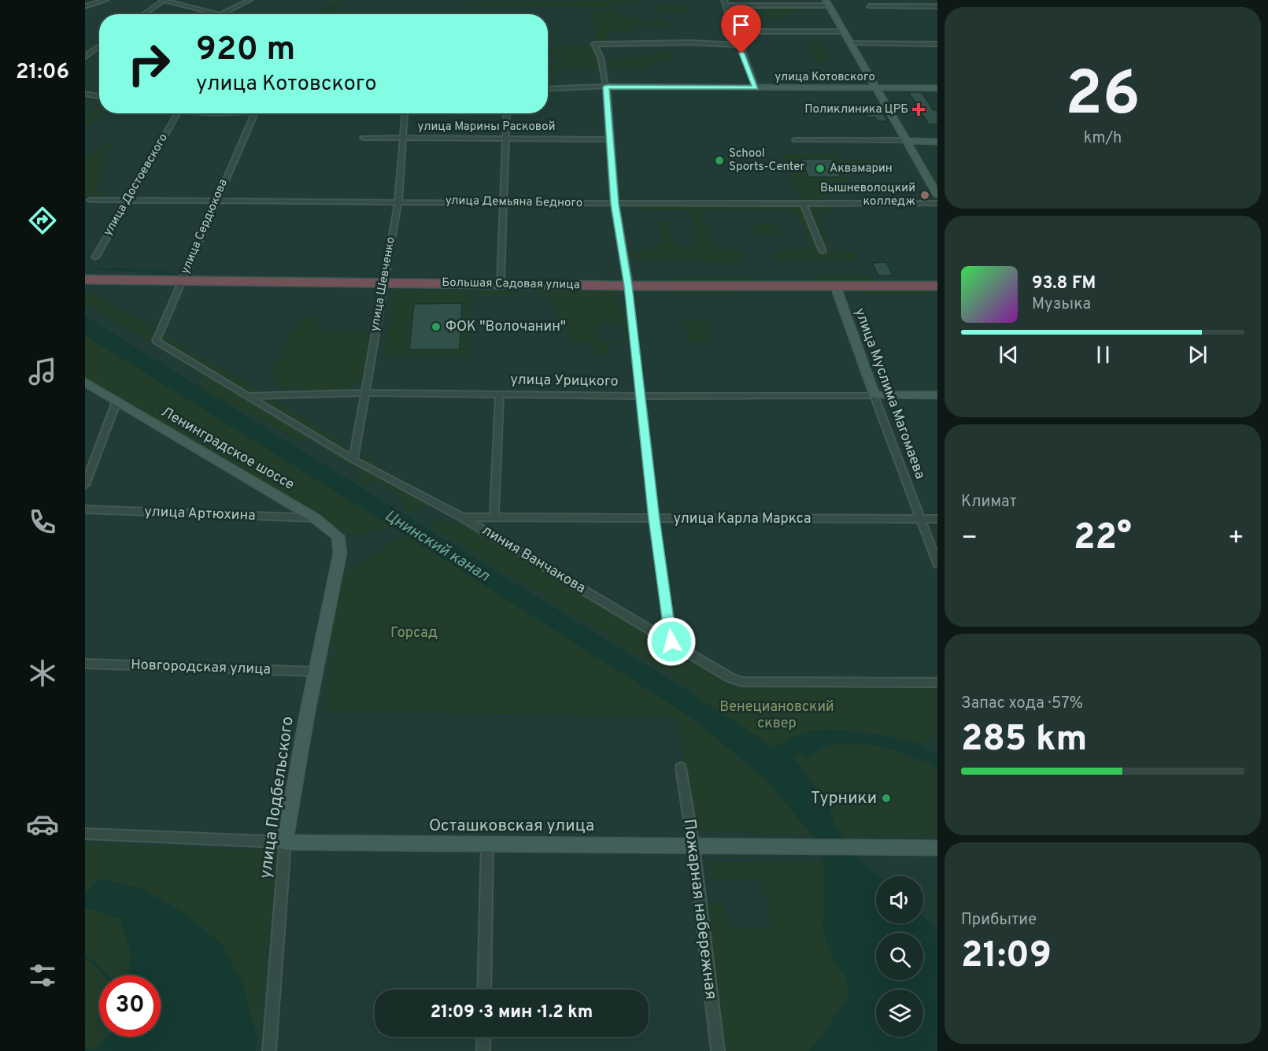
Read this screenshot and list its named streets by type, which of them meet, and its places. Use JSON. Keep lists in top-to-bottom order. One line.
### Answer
{"streets":{"highway":["Большая Садовая улица"],"street":["улица Котовского","улица Марины Расковой","улица Достоевского","улица Демьяна Бедного","улица Сердюкова","улица Шевченко","улица Урицкого","улица Муслима Магомаева","Ленинградское шоссе","улица Артюхина","улица Карла Маркса","линия Ванчакова","Новгородская улица","улица Подбельского","Осташковская улица","Пожарная набережная"]},"crossings":[["улица Марины Расковой","улица Шевченко"],["улица Достоевского","улица Демьяна Бедного"],["улица Демьяна Бедного","улица Сердюкова"],["улица Демьяна Бедного","улица Шевченко"],["улица Сердюкова","Большая Садовая улица"],["улица Сердюкова","линия Ванчакова"],["улица Шевченко","Большая Садовая улица"],["улица Шевченко","улица Урицкого"],["улица Шевченко","линия Ванчакова"],["Большая Садовая улица","улица Муслима Магомаева"],["улица Урицкого","улица Муслима Магомаева"],["улица Урицкого","линия Ванчакова"],["улица Муслима Магомаева","улица Карла Маркса"],["Ленинградское шоссе","улица Артюхина"],["Ленинградское шоссе","улица Подбельского"],["улица Карла Маркса","линия Ванчакова"],["Новгородская улица","улица Подбельского"],["улица Подбельского","Осташковская улица"],["Осташковская улица","Пожарная набережная"]],"water":["Цнинский канал"],"parks":["Горсад","Венециановский сквер"],"places":{"health":["Поликлиника ЦРБ"],"other":["School Sports-Center","Аквамарин","Вышневолоцкий колледж","ФОК \"Волочанин\"","Турники"]},"page":{"tabs":"21:06","tile":[["26","km/h"],"Климат",["Запас хода · 57%","285 km"],["Прибытие","21:09"]],"turn":["920 m","улица Котовского"],"song":["93.8 FM","Музыка"],"heat":["−","22°","+"],"limit":"30","trip":"21:09 · 3 мин · 1.2 km"}}
